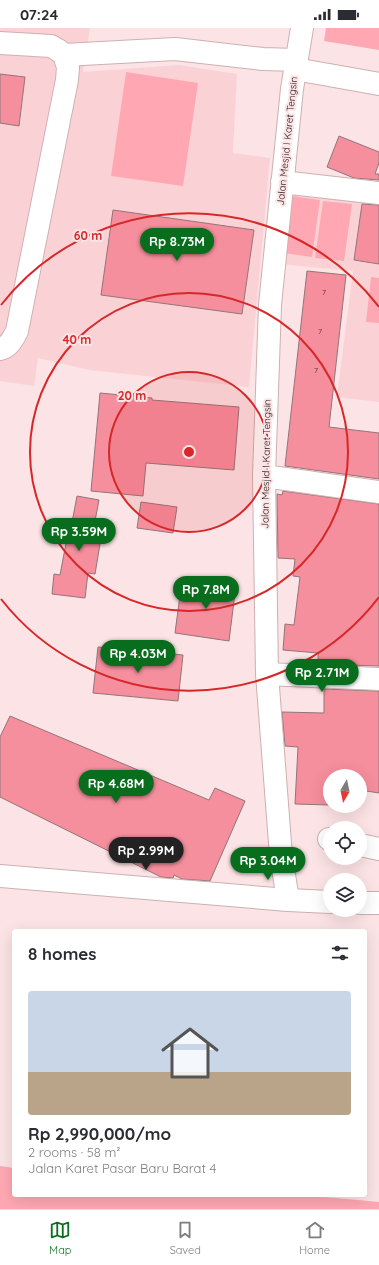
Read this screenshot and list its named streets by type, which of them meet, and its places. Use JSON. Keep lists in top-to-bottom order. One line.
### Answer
{"streets":{"street":["Jalan Mesjid I Karet Tengsin"]},"house_numbers":["7","7","7"],"north":"bottom","page":{"status":"07:24","price":["Rp 8.73M","Rp 3.59M","Rp 7.8M","Rp 4.03M","Rp 2.71M","Rp 4.68M","Rp 2.99M","Rp 3.04M"],"heading":"8 homes","list":[{"name":"Rp 2,990,000/mo","note":"2 rooms · 58 m² · Jalan Karet Pasar Baru Barat 4"}],"tabs":["Map","Saved","Home"]},"rings":["60 m","40 m","20 m"]}
